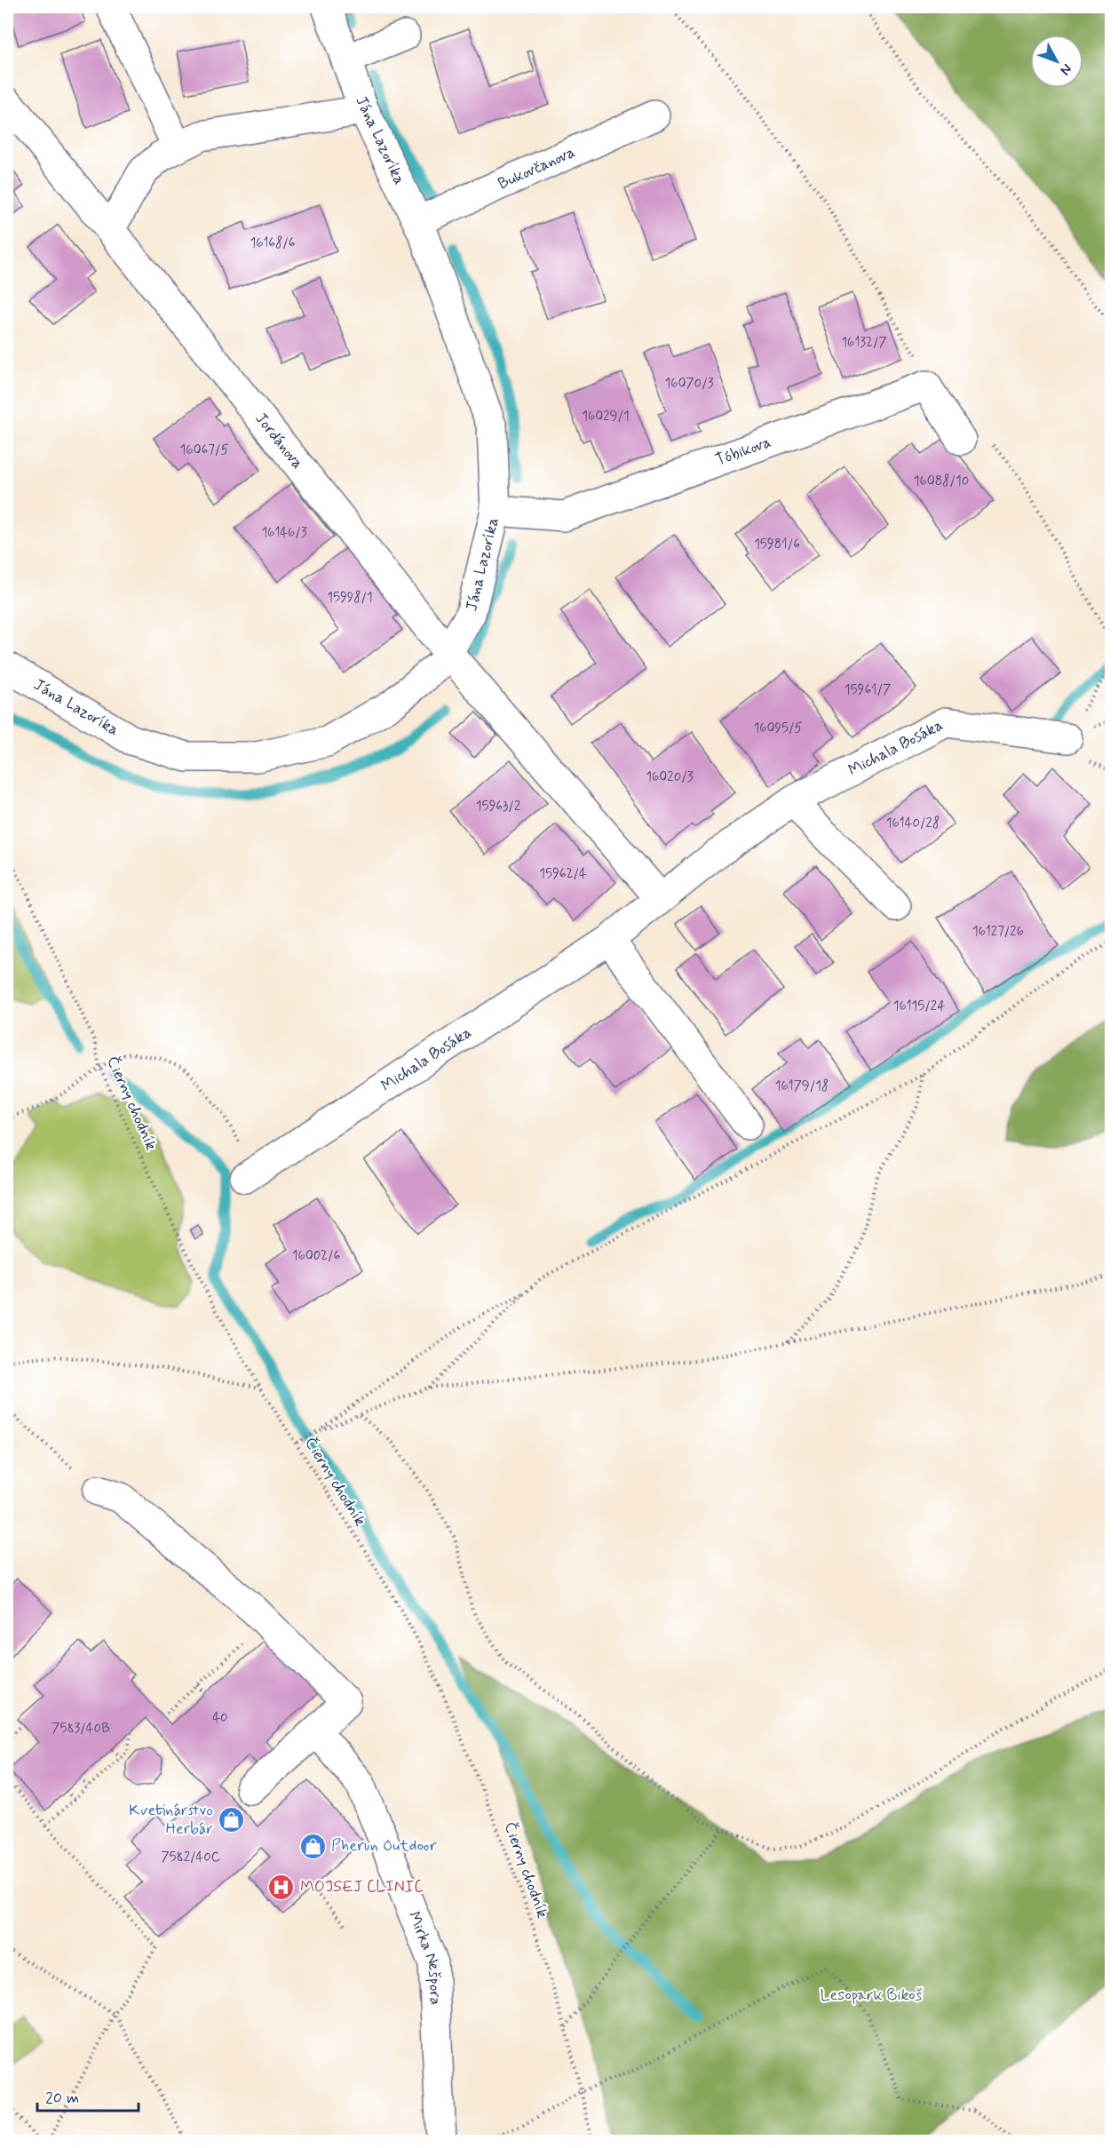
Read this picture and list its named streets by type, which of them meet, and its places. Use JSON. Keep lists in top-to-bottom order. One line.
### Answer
{"streets":{"street":["Jána Lazoríka","Bukovčanova","Jordánova","Tóbikova","Michala Bosáka","Mirka Nešpora"],"path":["Čierny chodník"]},"crossings":[["Jána Lazoríka","Bukovčanova"],["Jána Lazoríka","Jordánova"],["Jána Lazoríka","Tóbikova"]],"parks":["Lesopark Bikoš"],"places":{"shop":["Kvetinárstvo Herbár","Pherun Outdoor"],"hospital":["MOJSEJ CLINIC"]},"house_numbers":["16168/6","16132/7","16070/3","16029/1","16067/5","16088/10","16146/3","15981/6","15998/1","15961/7","16095/5","16020/3","15963/2","16140/28","15962/4","16127/26","16115/24","16179/18","16002/6","40","7583/40B","7582/40C"],"scale_bar":"20 m","north":"bottom right"}
